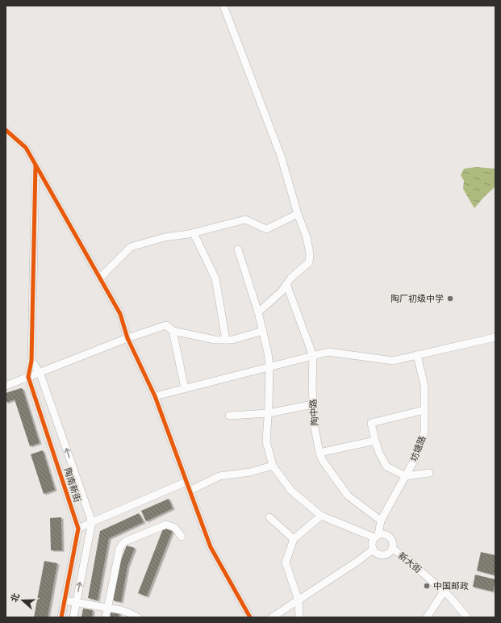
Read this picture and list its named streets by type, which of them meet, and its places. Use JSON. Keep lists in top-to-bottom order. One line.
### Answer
{"streets":{"street":["陶中路","坊塘路","陶南新街","新大街"]},"crossings":[["陶中路","坊塘路"],["坊塘路","新大街"]],"places":["陶厂初级中学","中国邮政"],"north":"left"}
